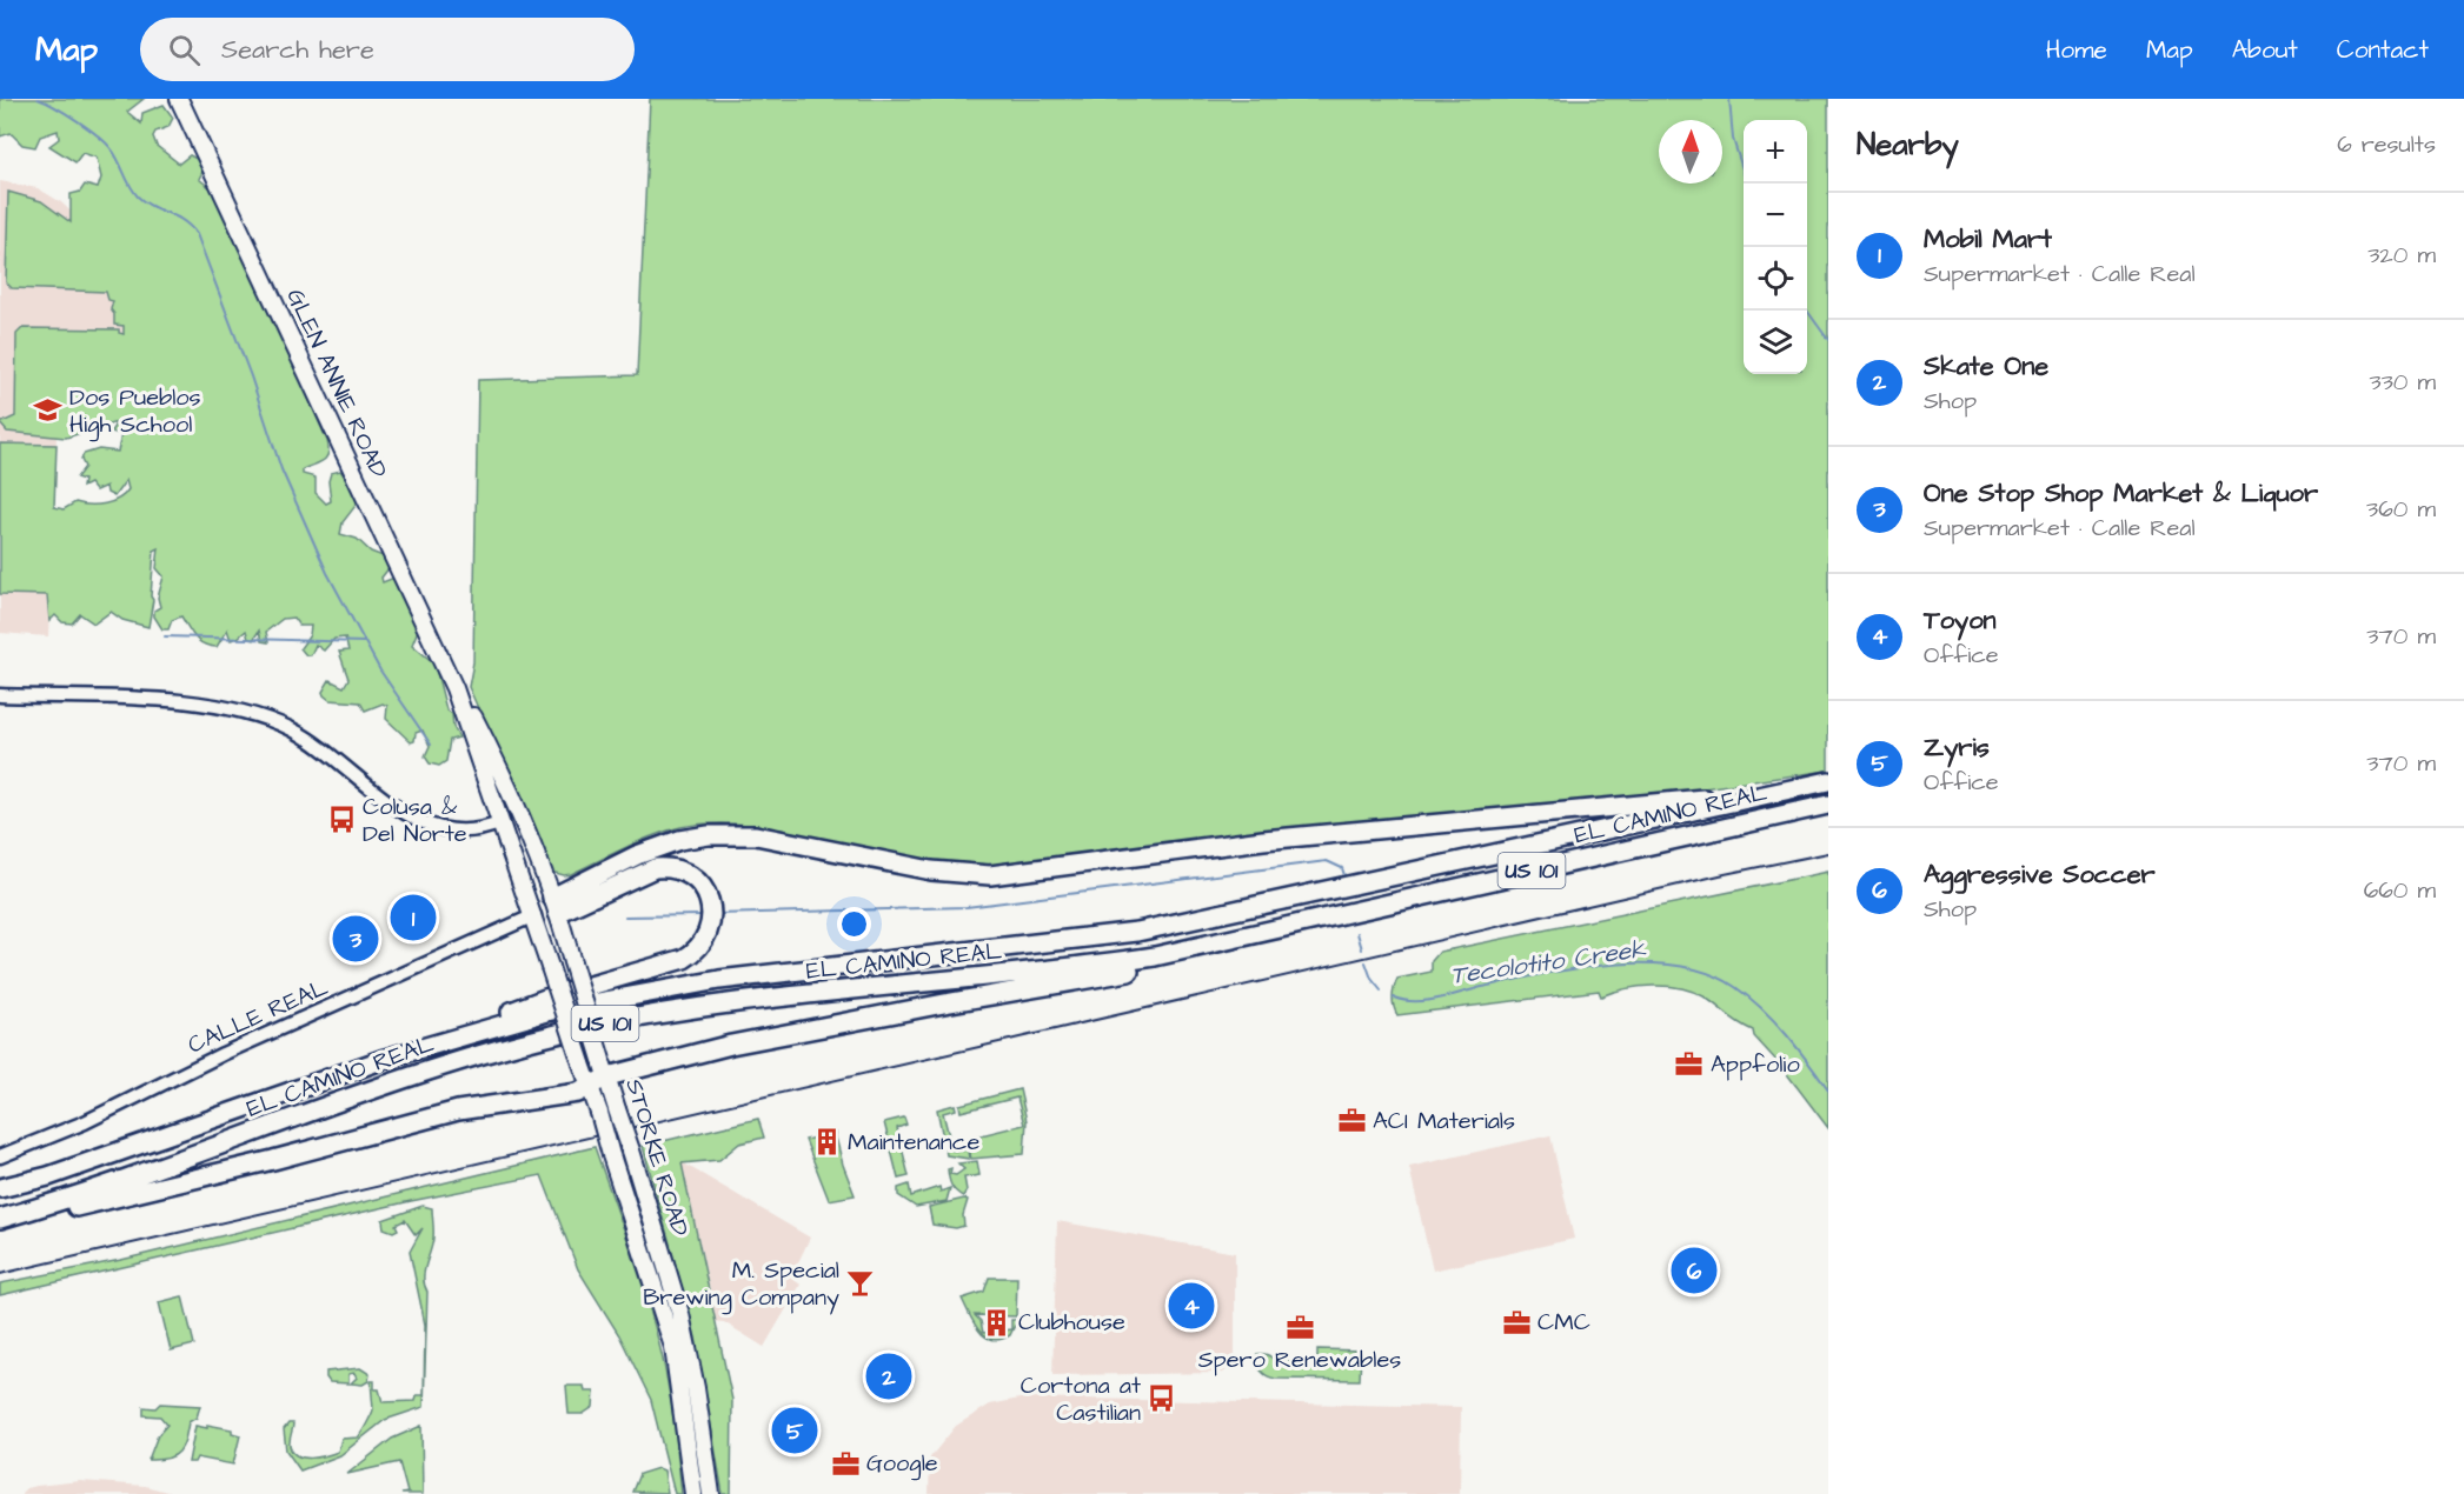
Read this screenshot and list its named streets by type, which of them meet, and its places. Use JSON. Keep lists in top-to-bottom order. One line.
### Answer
{"streets":{"highway":["EL CAMINO REAL","US 101"],"main road":["GLEN ANNIE ROAD","STORKE ROAD"],"street":["CALLE REAL"]},"crossings":[["GLEN ANNIE ROAD","CALLE REAL"],["GLEN ANNIE ROAD","STORKE ROAD"]],"water":["Tecolotito Creek"],"places":{"school or university":["Dos Pueblos High School"],"bus stop":["Colusa & Del Norte","Cortona at Castilian"],"office":["Appfolio","ACI Materials","CMC","Spero Renewables","Google"],"building":["Maintenance","Clubhouse"],"bar":["M. Special Brewing Company"]},"north":"top","page":{"header":"Map","search":"Search here","nav":["Home","Map","About","Contact"],"heading":["Nearby","6 results"],"map_buttons":["+","−"],"list":[{"mark":"1","name":"Mobil Mart","note":"Supermarket · Calle Real","value":"320 m"},{"mark":"2","name":"Skate One","note":"Shop","value":"330 m"},{"mark":"3","name":"One Stop Shop Market & Liquor","note":"Supermarket · Calle Real","value":"360 m"},{"mark":"4","name":"Toyon","note":"Office","value":"370 m"},{"mark":"5","name":"Zyris","note":"Office","value":"370 m"},{"mark":"6","name":"Aggressive Soccer","note":"Shop","value":"660 m"}],"pins":["1","3","6","4","2","5"]}}
